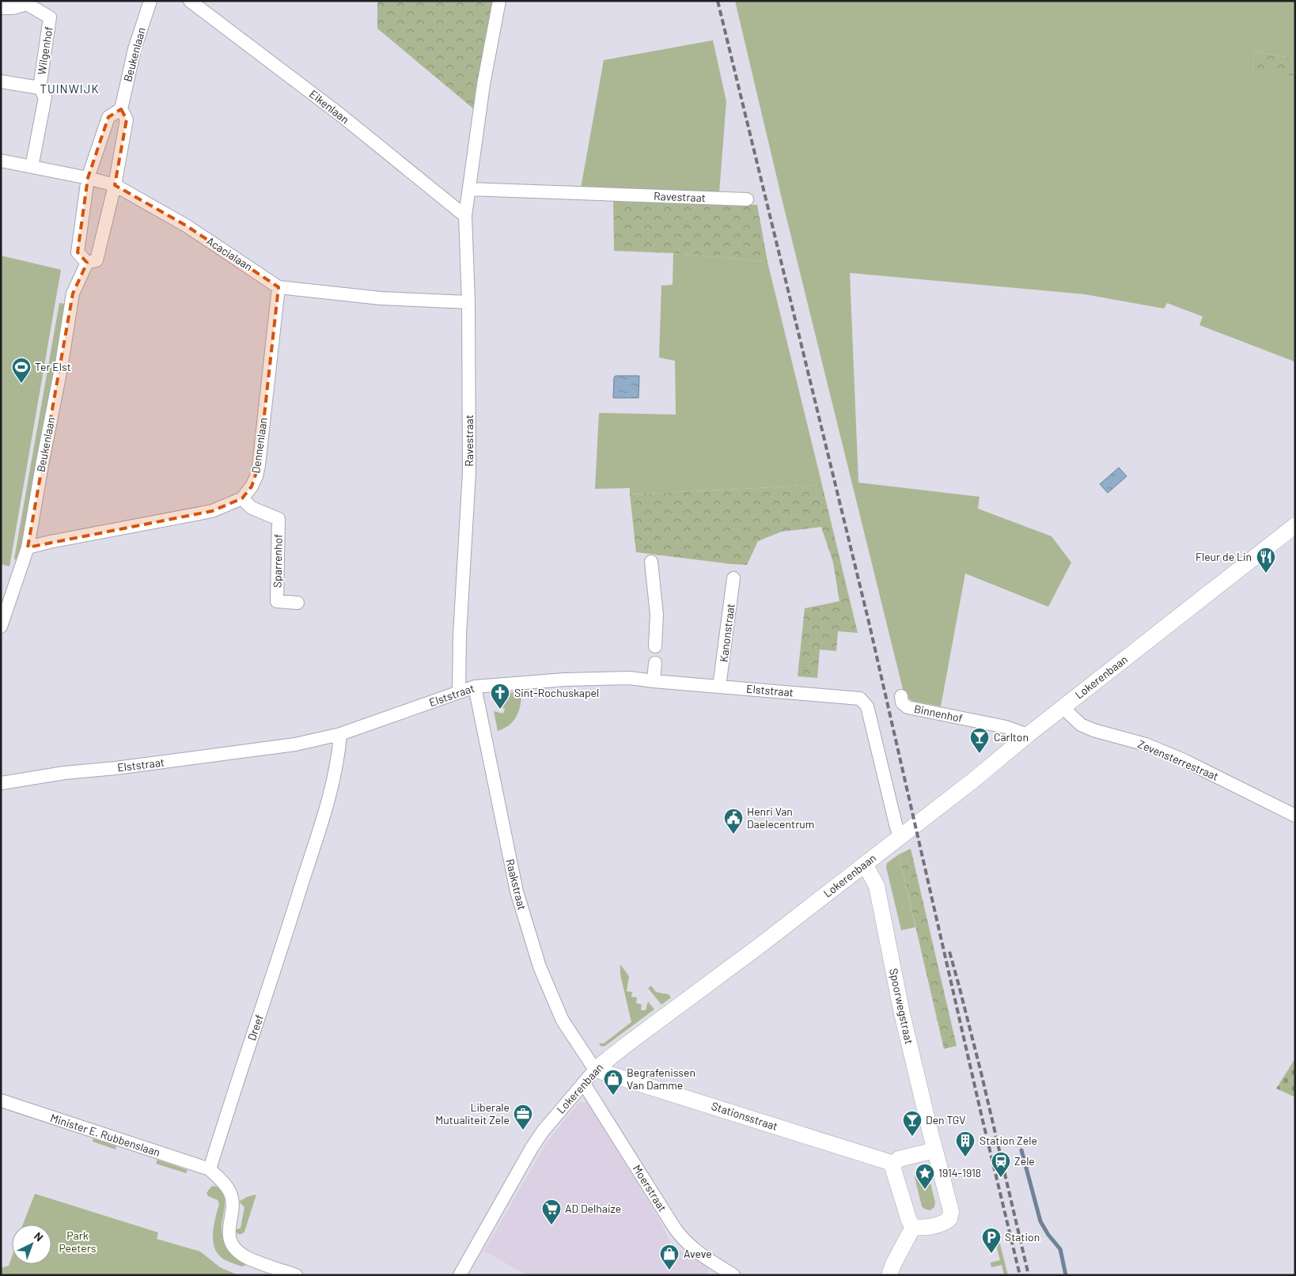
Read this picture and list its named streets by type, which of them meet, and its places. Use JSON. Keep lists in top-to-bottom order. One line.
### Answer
{"streets":{"street":["Wilgenhof","Beukenlaan","Eikenlaan","Ravestraat","Acacialaan","Dennenlaan","Sparrenhof","Kanonstraat","Lokerenbaan","Elststraat","Binnenhof","Zevensterrestraat","Raakstraat","Spoorwegstraat","Dreef","Stationsstraat","Minister E. Rubbenslaan","Moerstraat"]},"crossings":[["Wilgenhof","Acacialaan"],["Beukenlaan","Acacialaan"],["Eikenlaan","Ravestraat"],["Ravestraat","Acacialaan"],["Ravestraat","Elststraat"],["Acacialaan","Dennenlaan"],["Dennenlaan","Sparrenhof"],["Kanonstraat","Elststraat"],["Lokerenbaan","Elststraat"],["Lokerenbaan","Binnenhof"],["Lokerenbaan","Zevensterrestraat"],["Lokerenbaan","Raakstraat"],["Lokerenbaan","Spoorwegstraat"],["Lokerenbaan","Stationsstraat"],["Lokerenbaan","Moerstraat"],["Elststraat","Raakstraat"],["Elststraat","Dreef"],["Raakstraat","Stationsstraat"],["Dreef","Minister E. Rubbenslaan"]],"districts":["TUINWIJK"],"parks":["Park Peeters"],"places":{"sports":["Ter Elst"],"restaurant":["Fleur de Lin"],"church":["Sint-Rochuskapel"],"bar":["Carlton","Den TGV"],"public building":["Henri Van Daelecentrum"],"shop":["Begrafenissen Van Damme","Aveve"],"office":["Liberale Mutualiteit Zele"],"building":["Station Zele"],"station":["Zele"],"place":["1914-1918"],"supermarket":["AD Delhaize"],"parking":["Station"]},"north":"top right"}
